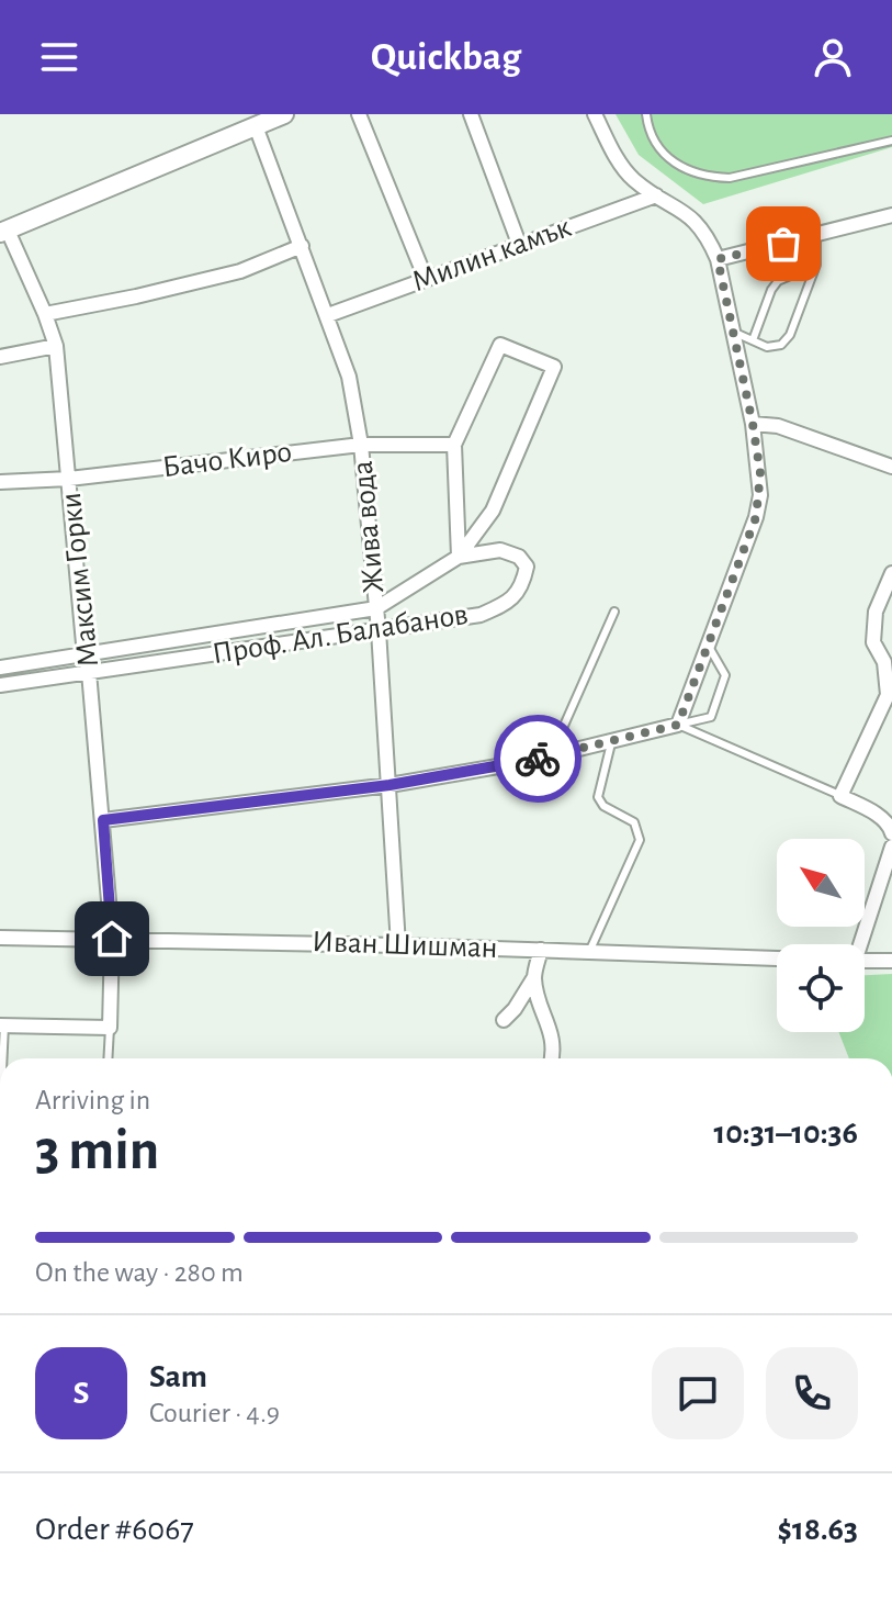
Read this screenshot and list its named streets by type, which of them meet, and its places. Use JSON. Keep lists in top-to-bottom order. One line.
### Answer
{"streets":{"street":["Милин камък","Бачо Киро","Жива вода","Максим Горки","Проф. Ал. Балабанов","Иван Шишман"]},"crossings":[["Милин камък","Жива вода"],["Бачо Киро","Жива вода"],["Бачо Киро","Максим Горки"],["Жива вода","Проф. Ал. Балабанов"],["Жива вода","Иван Шишман"],["Максим Горки","Проф. Ал. Балабанов"],["Максим Горки","Иван Шишман"]],"north":"top left","page":{"header":"Quickbag","heading":["3 min","Arriving in","10:31–10:36"],"panel":["Sam","Courier · 4.9","Order #6067","$18.63"],"bar":"On the way · 280 m","round":"S"}}
